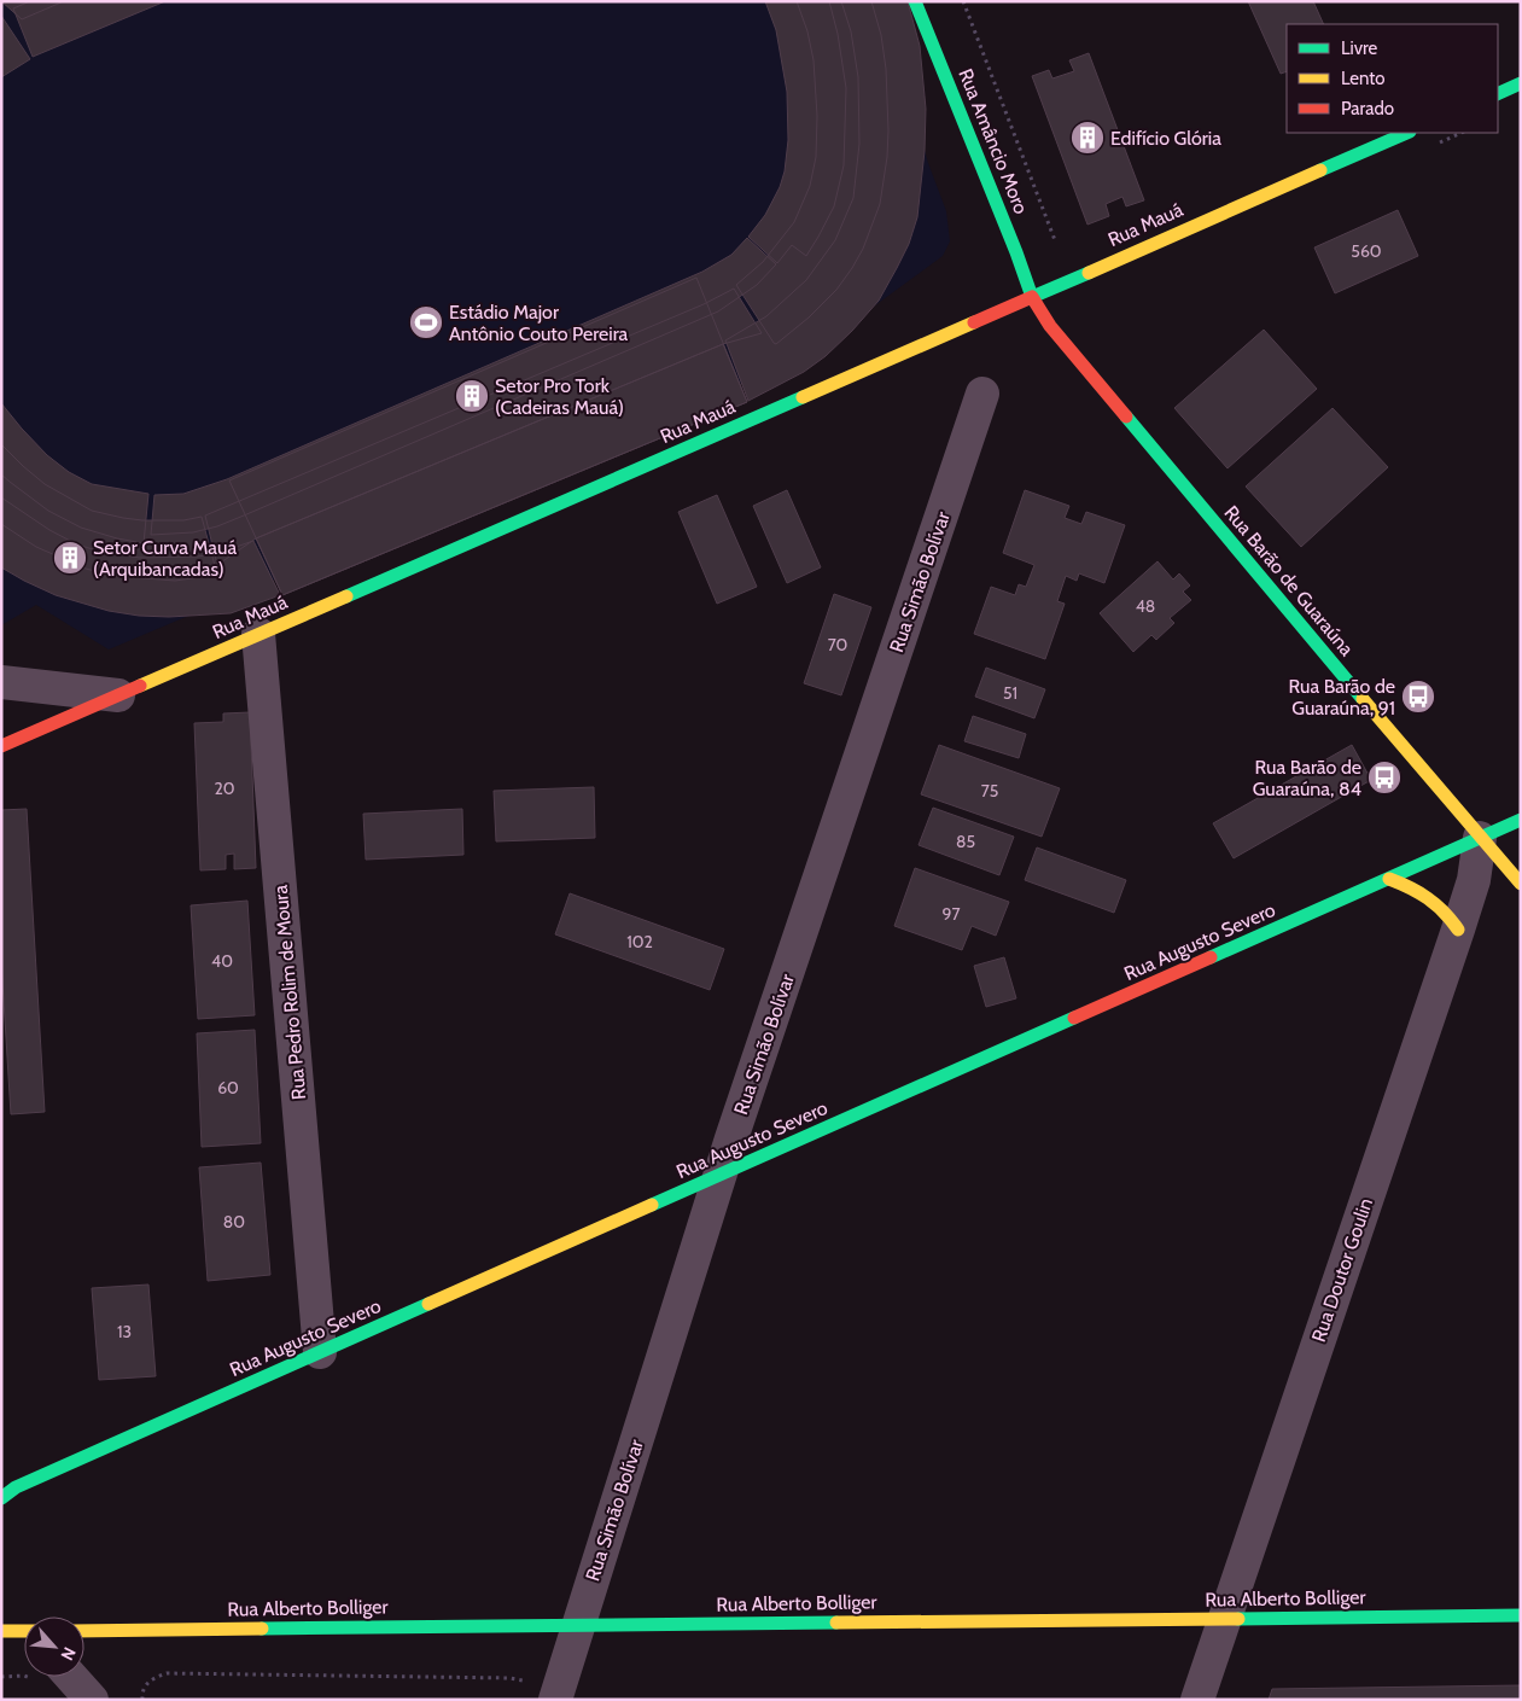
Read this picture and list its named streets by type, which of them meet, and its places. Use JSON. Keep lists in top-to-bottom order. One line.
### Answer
{"streets":{"main road":["Rua Amâncio Moro","Rua Mauá","Rua Barão de Guaraúna","Rua Augusto Severo","Rua Alberto Bolliger"],"street":["Rua Simão Bolívar","Rua Pedro Rolim de Moura","Rua Doutor Goulin"]},"crossings":[["Rua Amâncio Moro","Rua Mauá"],["Rua Amâncio Moro","Rua Barão de Guaraúna"],["Rua Mauá","Rua Barão de Guaraúna"],["Rua Mauá","Rua Pedro Rolim de Moura"],["Rua Barão de Guaraúna","Rua Augusto Severo"],["Rua Barão de Guaraúna","Rua Doutor Goulin"],["Rua Simão Bolívar","Rua Augusto Severo"],["Rua Simão Bolívar","Rua Alberto Bolliger"],["Rua Augusto Severo","Rua Pedro Rolim de Moura"],["Rua Augusto Severo","Rua Doutor Goulin"],["Rua Doutor Goulin","Rua Alberto Bolliger"]],"places":{"building":["Edifício Glória","Setor Pro Tork (Cadeiras Mauá)","Setor Curva Mauá (Arquibancadas)"],"sports":["Estádio Major Antônio Couto Pereira"],"bus stop":["Rua Barão de Guaraúna, 91","Rua Barão de Guaraúna, 84"]},"house_numbers":["560","48","70","51","20","75","85","97","102","40","60","80","13"],"legend":["Livre","Lento","Parado"],"north":"bottom right"}
